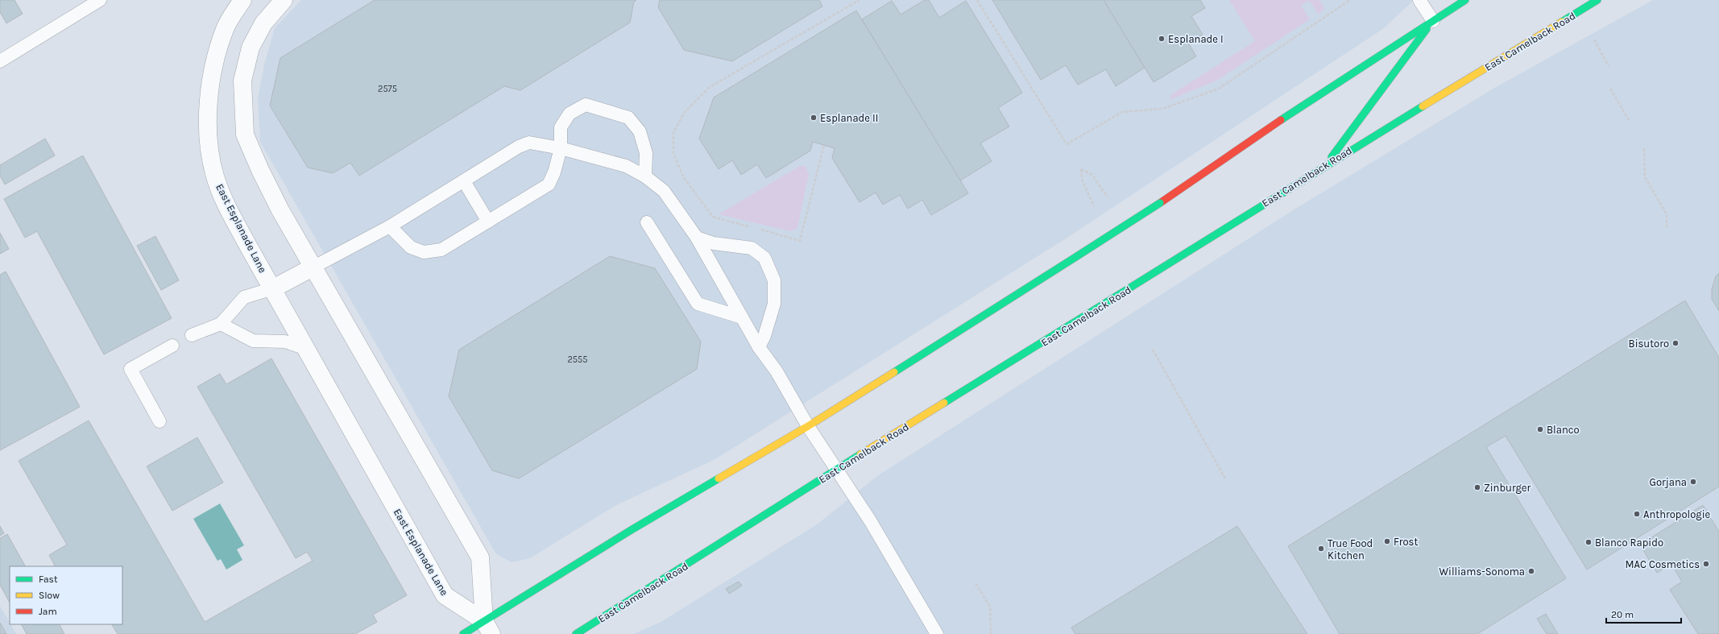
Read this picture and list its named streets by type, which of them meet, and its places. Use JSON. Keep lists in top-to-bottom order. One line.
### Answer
{"streets":{"main road":["East Camelback Road"],"street":["East Esplanade Lane"]},"places":["Esplanade I","Esplanade II","Bisutoro","Blanco","Gorjana","Zinburger","Anthropologie","Frost","Blanco Rapido","True Food Kitchen","MAC Cosmetics","Williams-Sonoma"],"house_numbers":["2575","2555"],"legend":["Fast","Slow","Jam"],"scale_bar":"20 m"}
